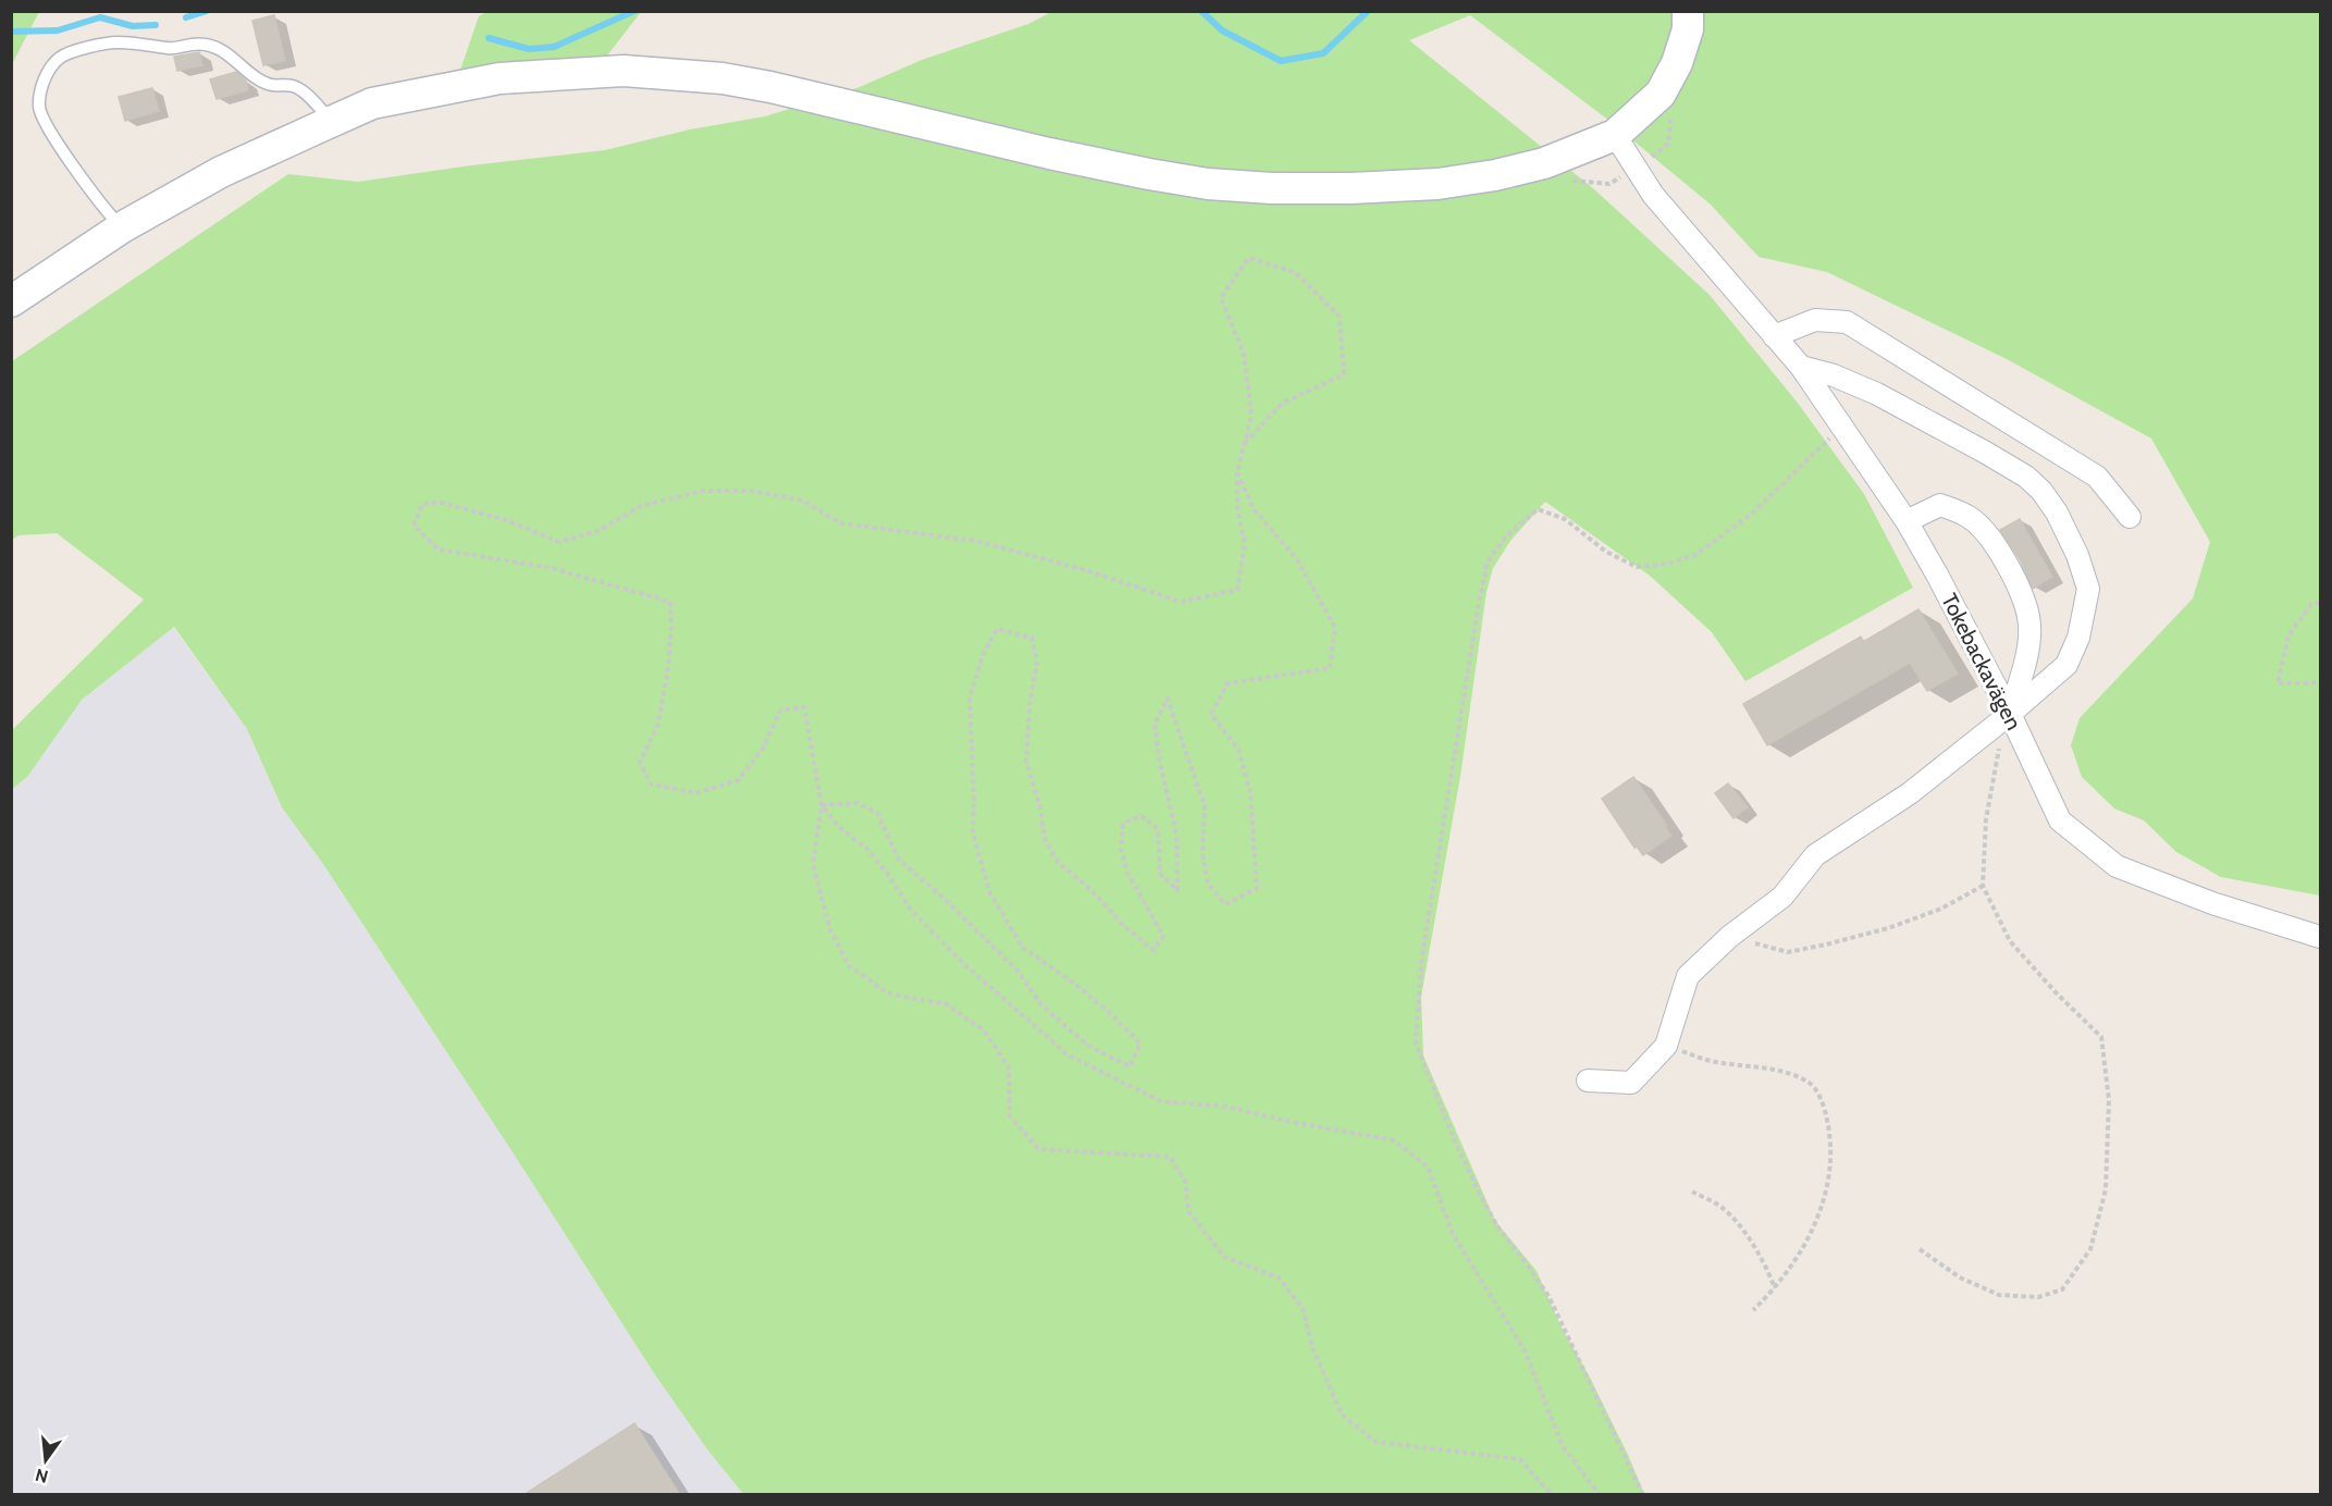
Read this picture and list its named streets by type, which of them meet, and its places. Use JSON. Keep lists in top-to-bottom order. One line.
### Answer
{"streets":{"street":["Tokebackavägen"]},"north":"bottom"}
